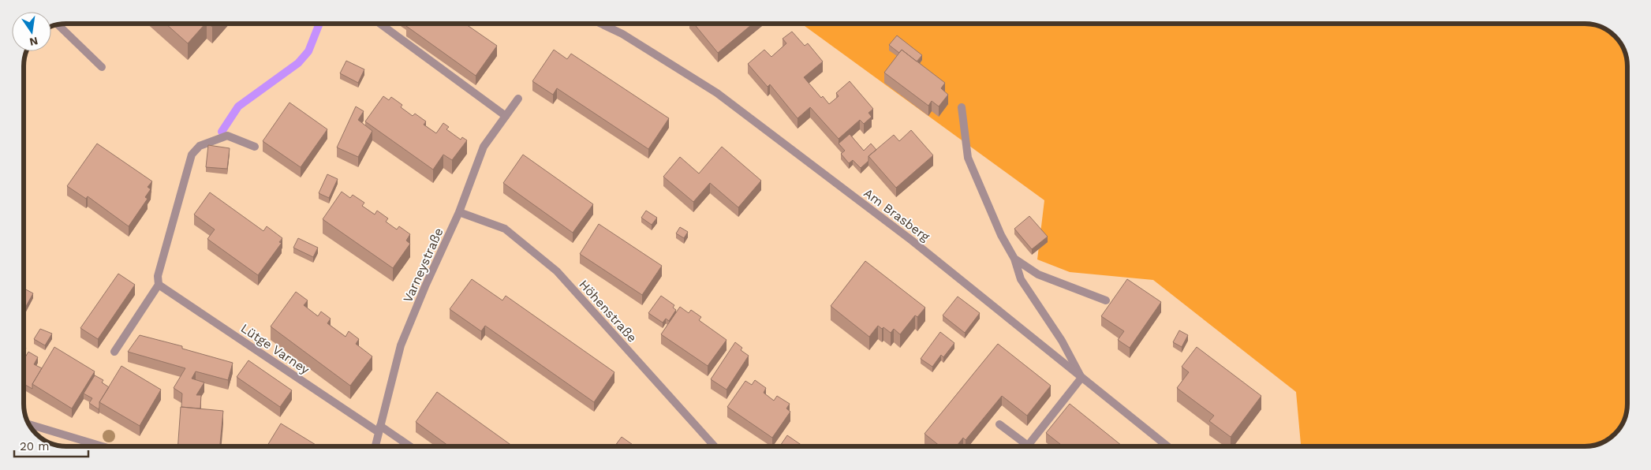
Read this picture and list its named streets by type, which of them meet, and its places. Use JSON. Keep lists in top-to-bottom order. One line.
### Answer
{"streets":{"street":["Am Brasberg","Varneystraße","Höhenstraße","Lütge Varney"]},"crossings":[["Varneystraße","Höhenstraße"],["Varneystraße","Lütge Varney"]],"scale_bar":"20 m","north":"bottom"}
